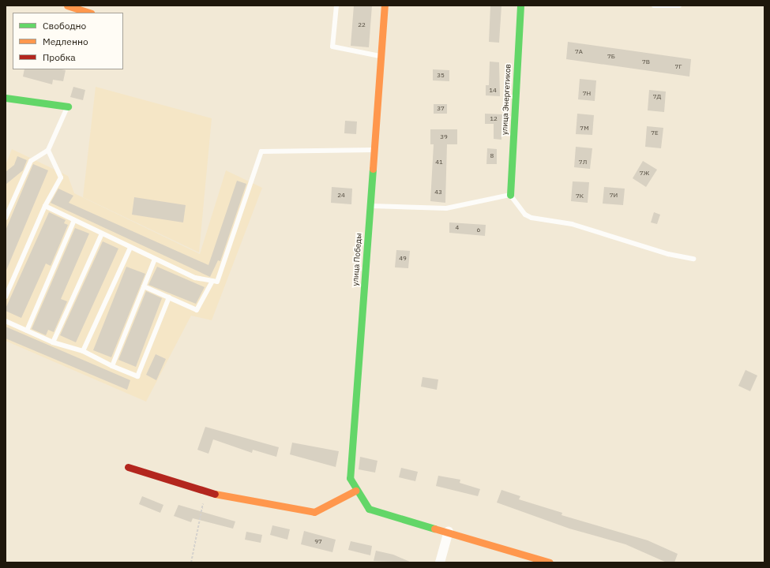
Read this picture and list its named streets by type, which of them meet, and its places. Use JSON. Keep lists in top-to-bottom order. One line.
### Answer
{"streets":{"street":["улица Энергетиков","улица Победы"]},"house_numbers":["22","7А","7Б","7В","7Г","35","14","7Н","7Д","37","12","7М","7Е","39","8","41","7Л","7Ж","43","24","7И","7К","4","6","49","97"],"legend":["Свободно","Медленно","Пробка"]}
